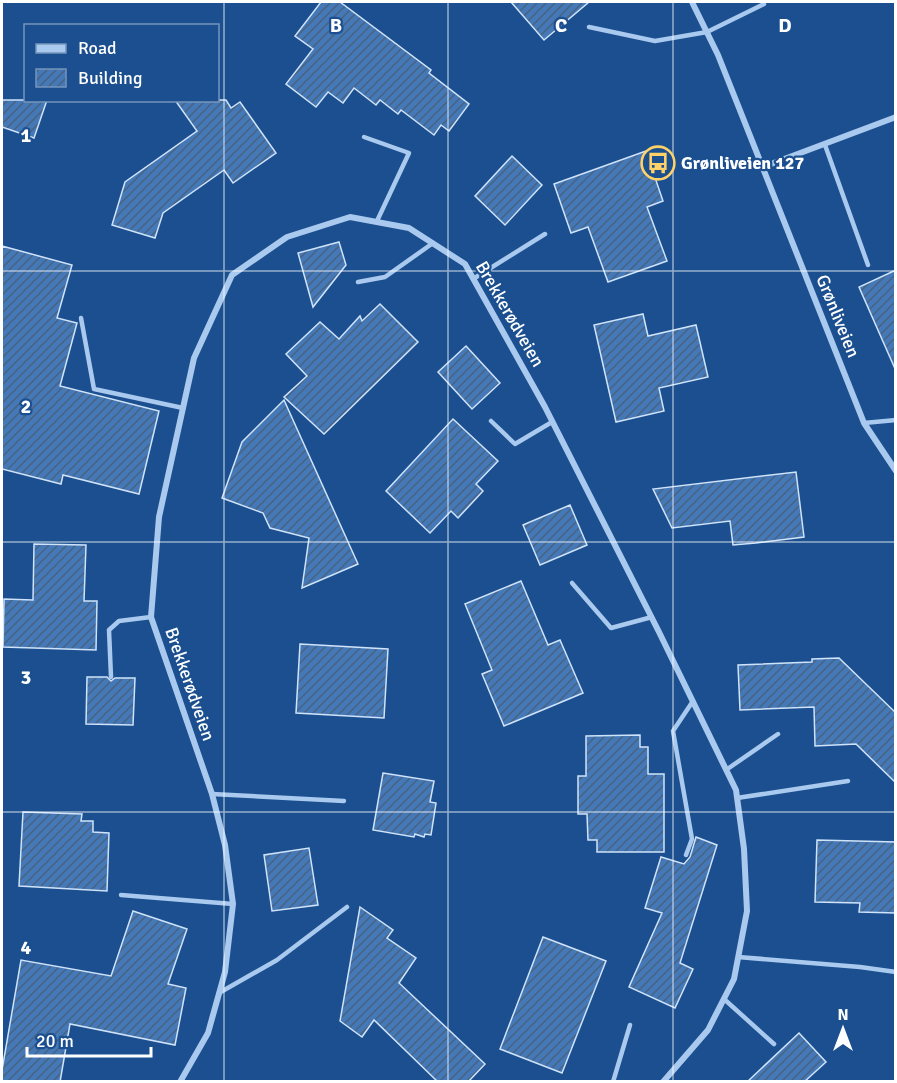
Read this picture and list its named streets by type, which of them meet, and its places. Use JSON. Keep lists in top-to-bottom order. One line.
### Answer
{"streets":{"street":["Brekkerødveien","Grønliveien"]},"places":{"bus stop":["Grønliveien 127"]},"legend":["Road","Building"],"scale_bar":"20 m","north":"top","grid":{"columns":["B","C","D"],"rows":["1","2","3","4"]}}
